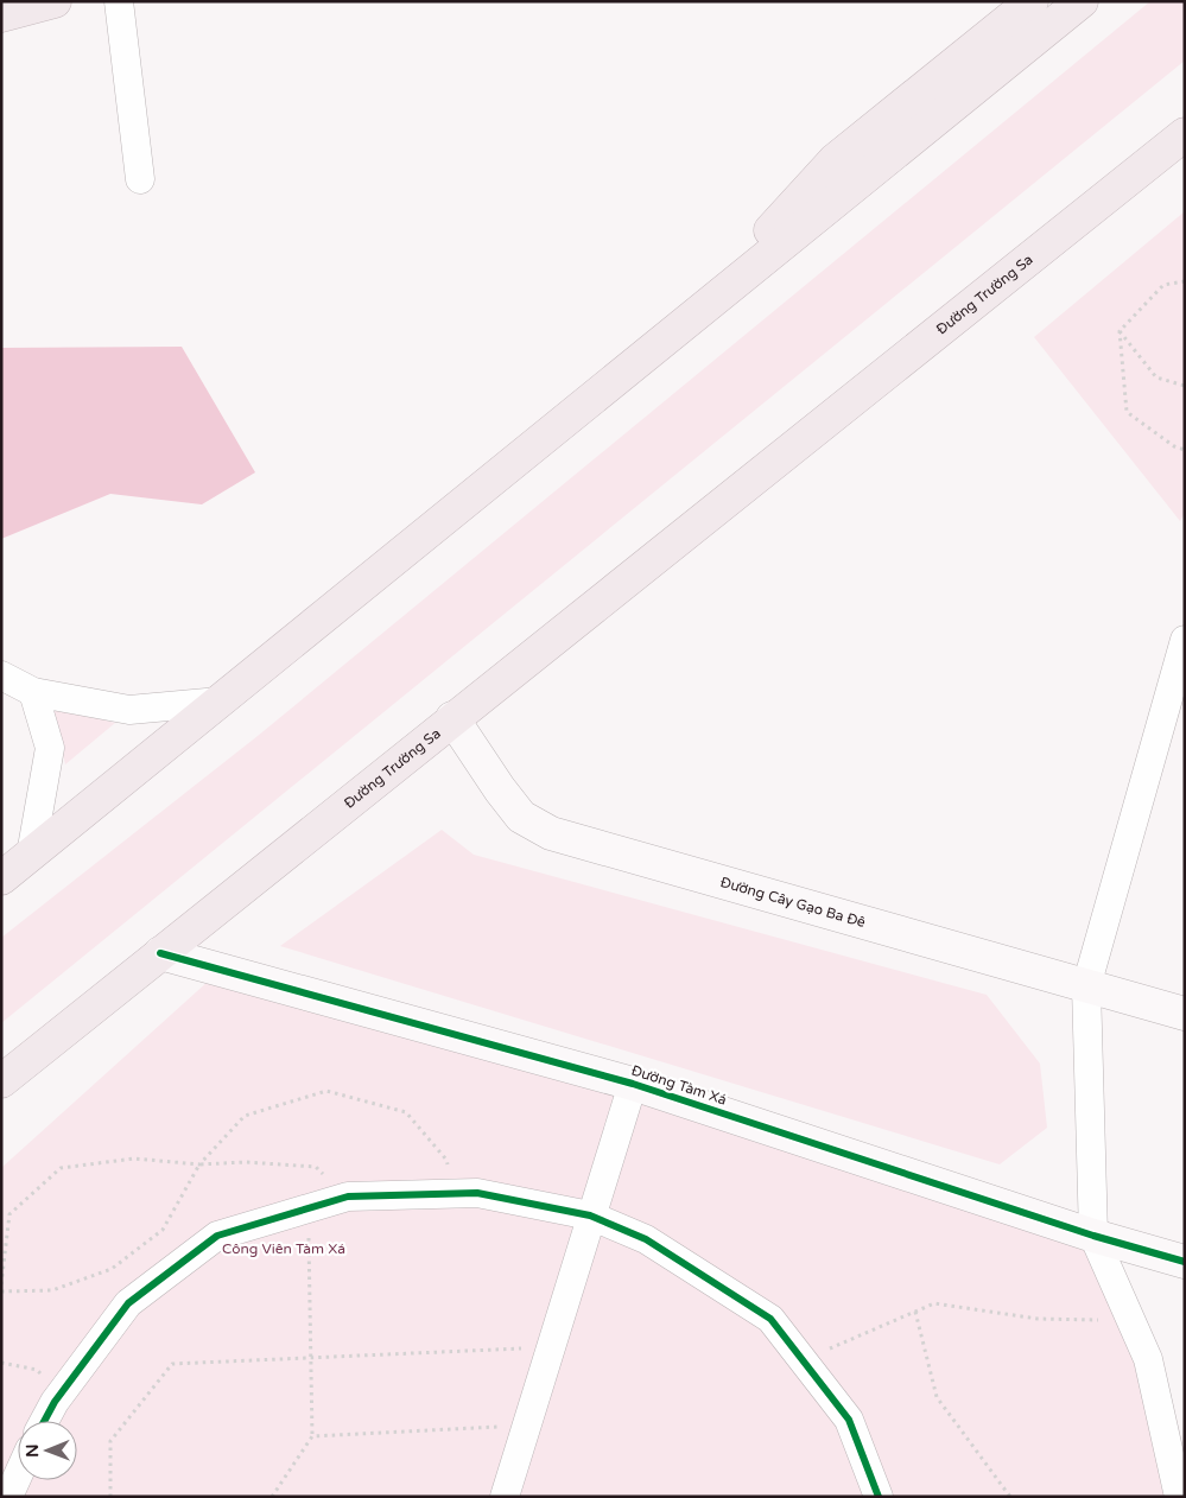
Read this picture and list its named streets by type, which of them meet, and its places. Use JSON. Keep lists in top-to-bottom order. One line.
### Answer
{"streets":{"highway":["Đường Trường Sa"],"street":["Đường Cây Gạo Ba Đê","Đường Tàm Xá"]},"crossings":[["Đường Trường Sa","Đường Cây Gạo Ba Đê"],["Đường Trường Sa","Đường Tàm Xá"]],"parks":["Công Viên Tàm Xá"],"north":"left"}
